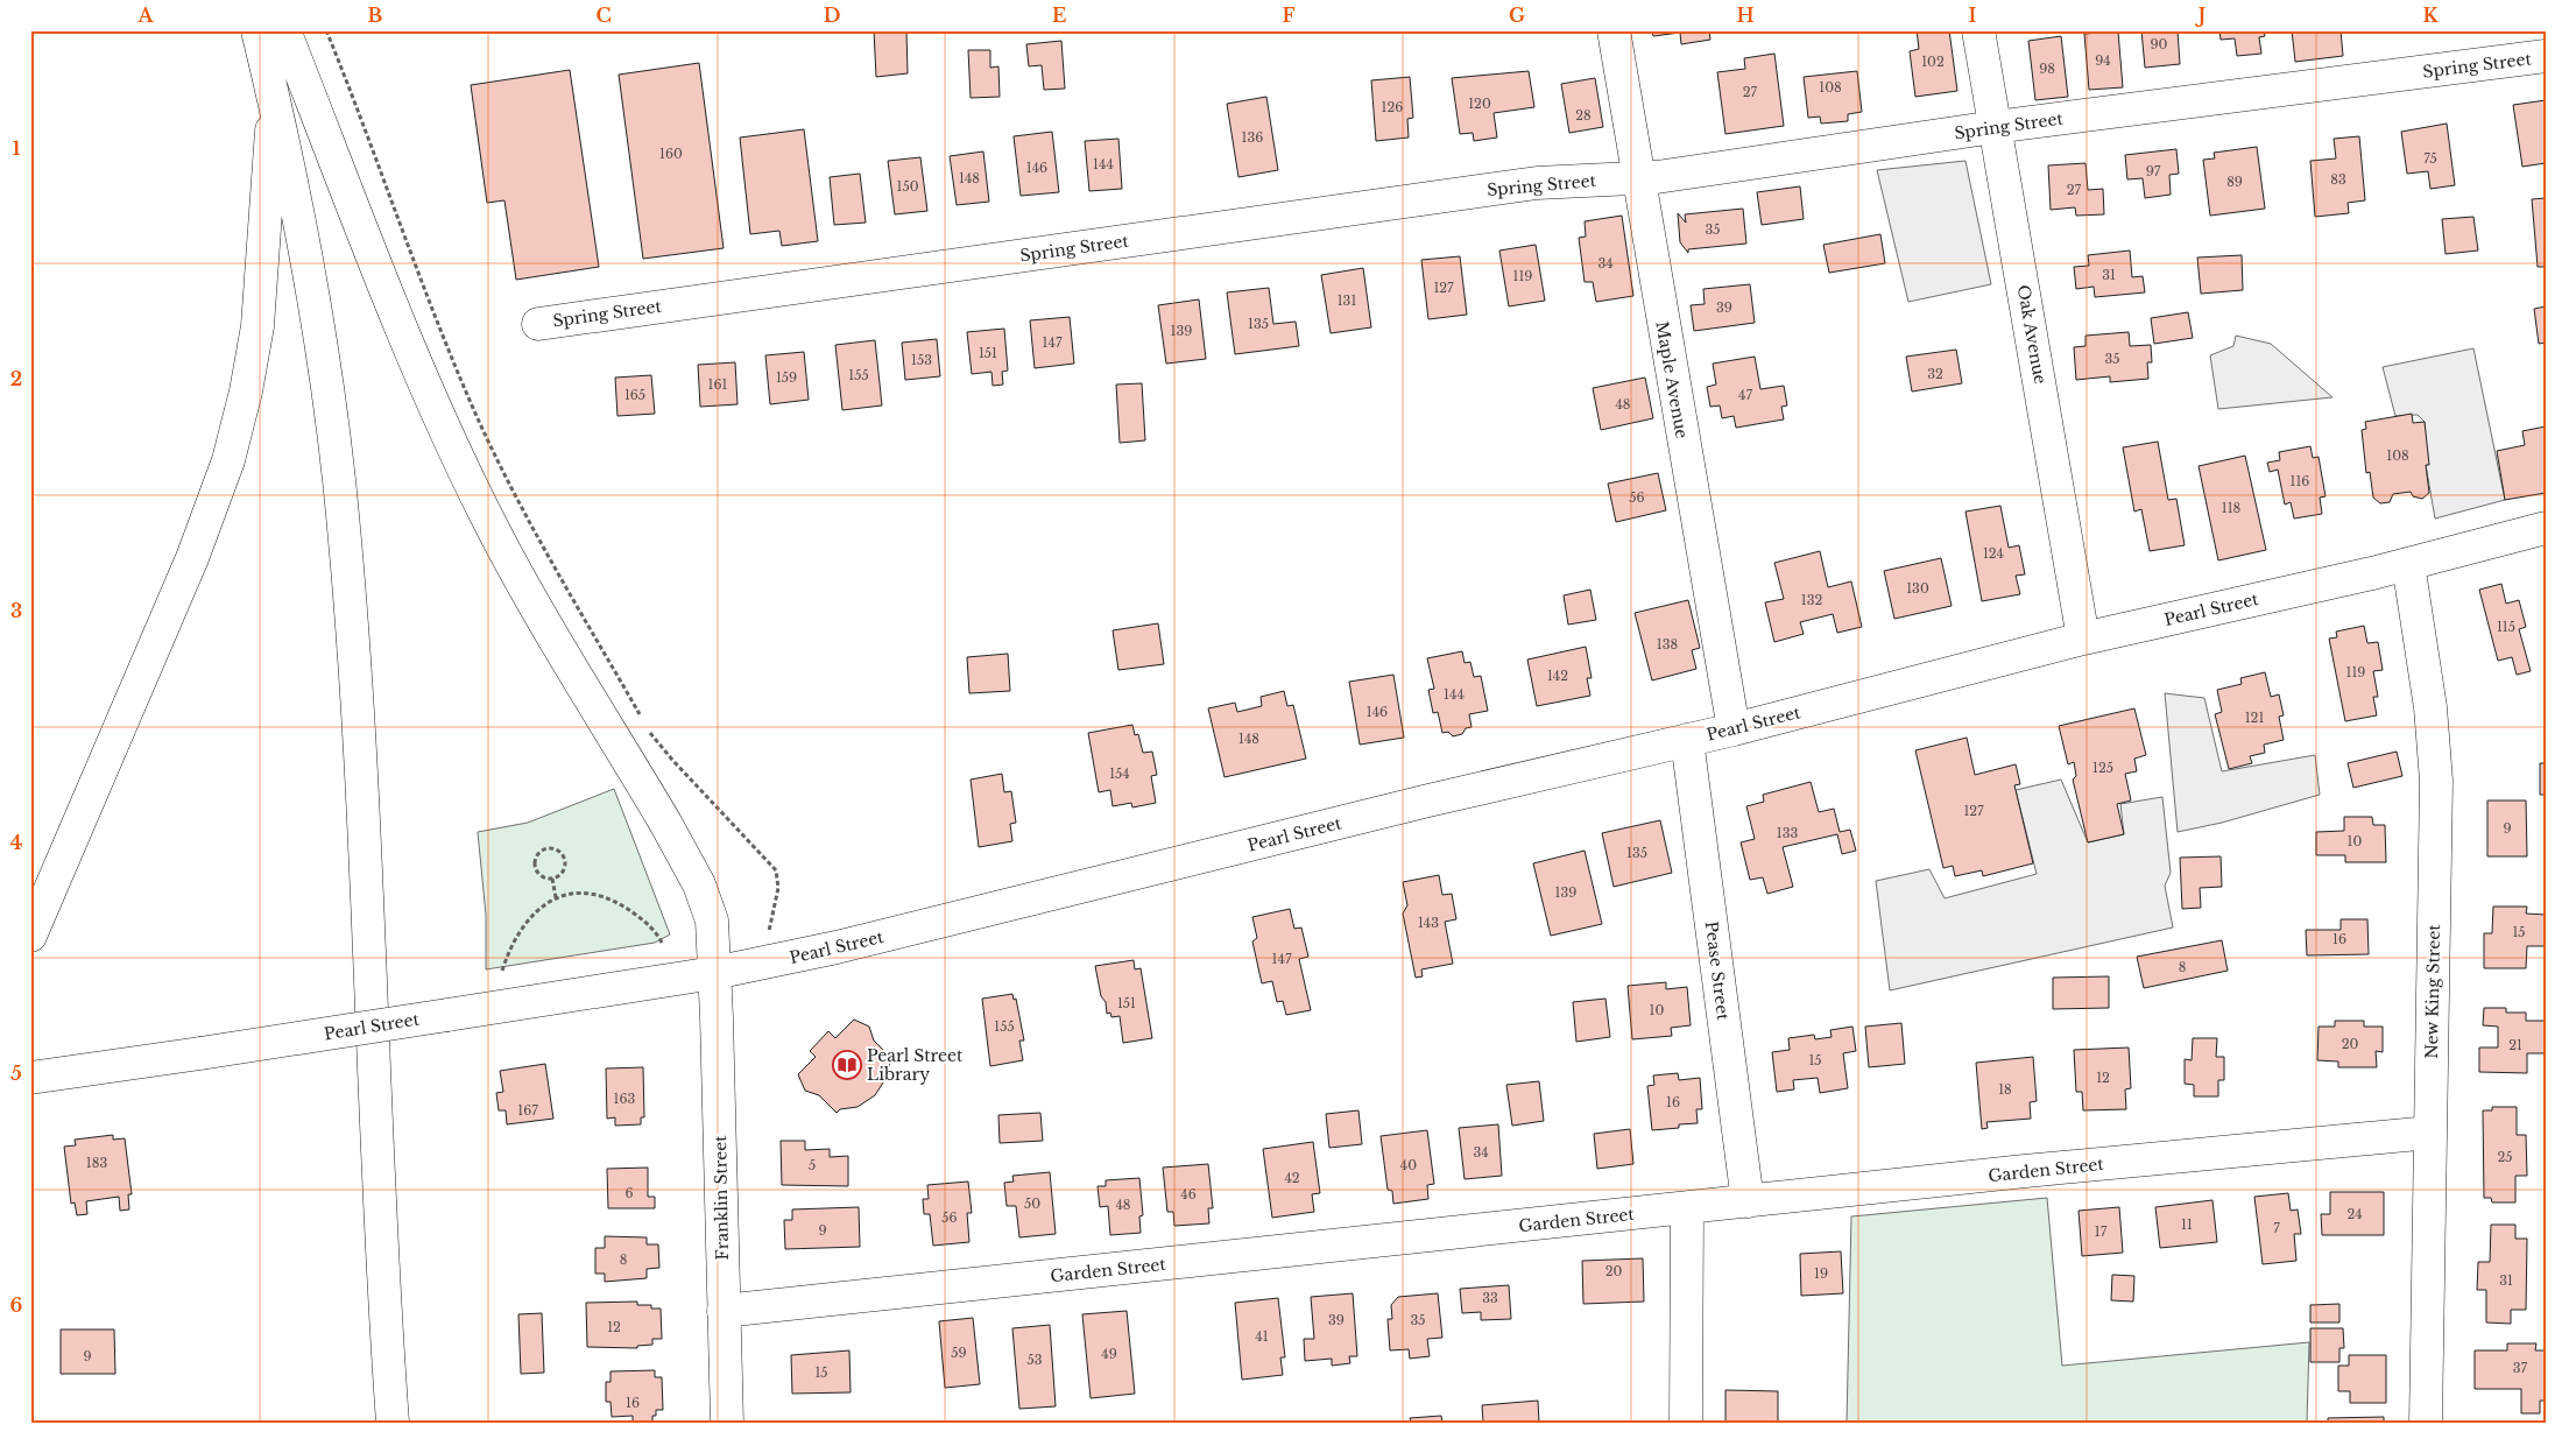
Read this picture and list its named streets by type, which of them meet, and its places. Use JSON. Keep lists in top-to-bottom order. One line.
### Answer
{"streets":{"street":["Spring Street","Oak Avenue","Maple Avenue","Pearl Street","Pease Street","New King Street","Garden Street","Franklin Street"]},"crossings":[["Spring Street","Oak Avenue"],["Spring Street","Maple Avenue"],["Oak Avenue","Pearl Street"],["Maple Avenue","Pearl Street"],["Pearl Street","Pease Street"],["Pearl Street","New King Street"],["Pearl Street","Franklin Street"],["Pease Street","Garden Street"],["New King Street","Garden Street"],["Garden Street","Franklin Street"]],"places":{"library":["Pearl Street Library"]},"house_numbers":["90","94","102","98","108","27","120","126","28","136","160","75","144","146","97","148","83","89","150","27","35","34","31","119","127","131","39","135","139","147","151","35","153","32","155","159","161","165","47","48","108","116","56","118","124","130","132","115","138","119","142","144","146","121","148","125","154","127","9","133","10","135","139","143","15","16","147","8","151","10","155","20","21","15","12","18","163","16","167","34","25","183","5","40","42","6","46","50","48","24","56","11","7","9","17","8","20","19","31","33","39","35","12","41","59","49","9","53","37","15","16"],"grid":{"columns":["A","B","C","D","E","F","G","H","I","J","K"],"rows":["1","2","3","4","5","6"]}}
